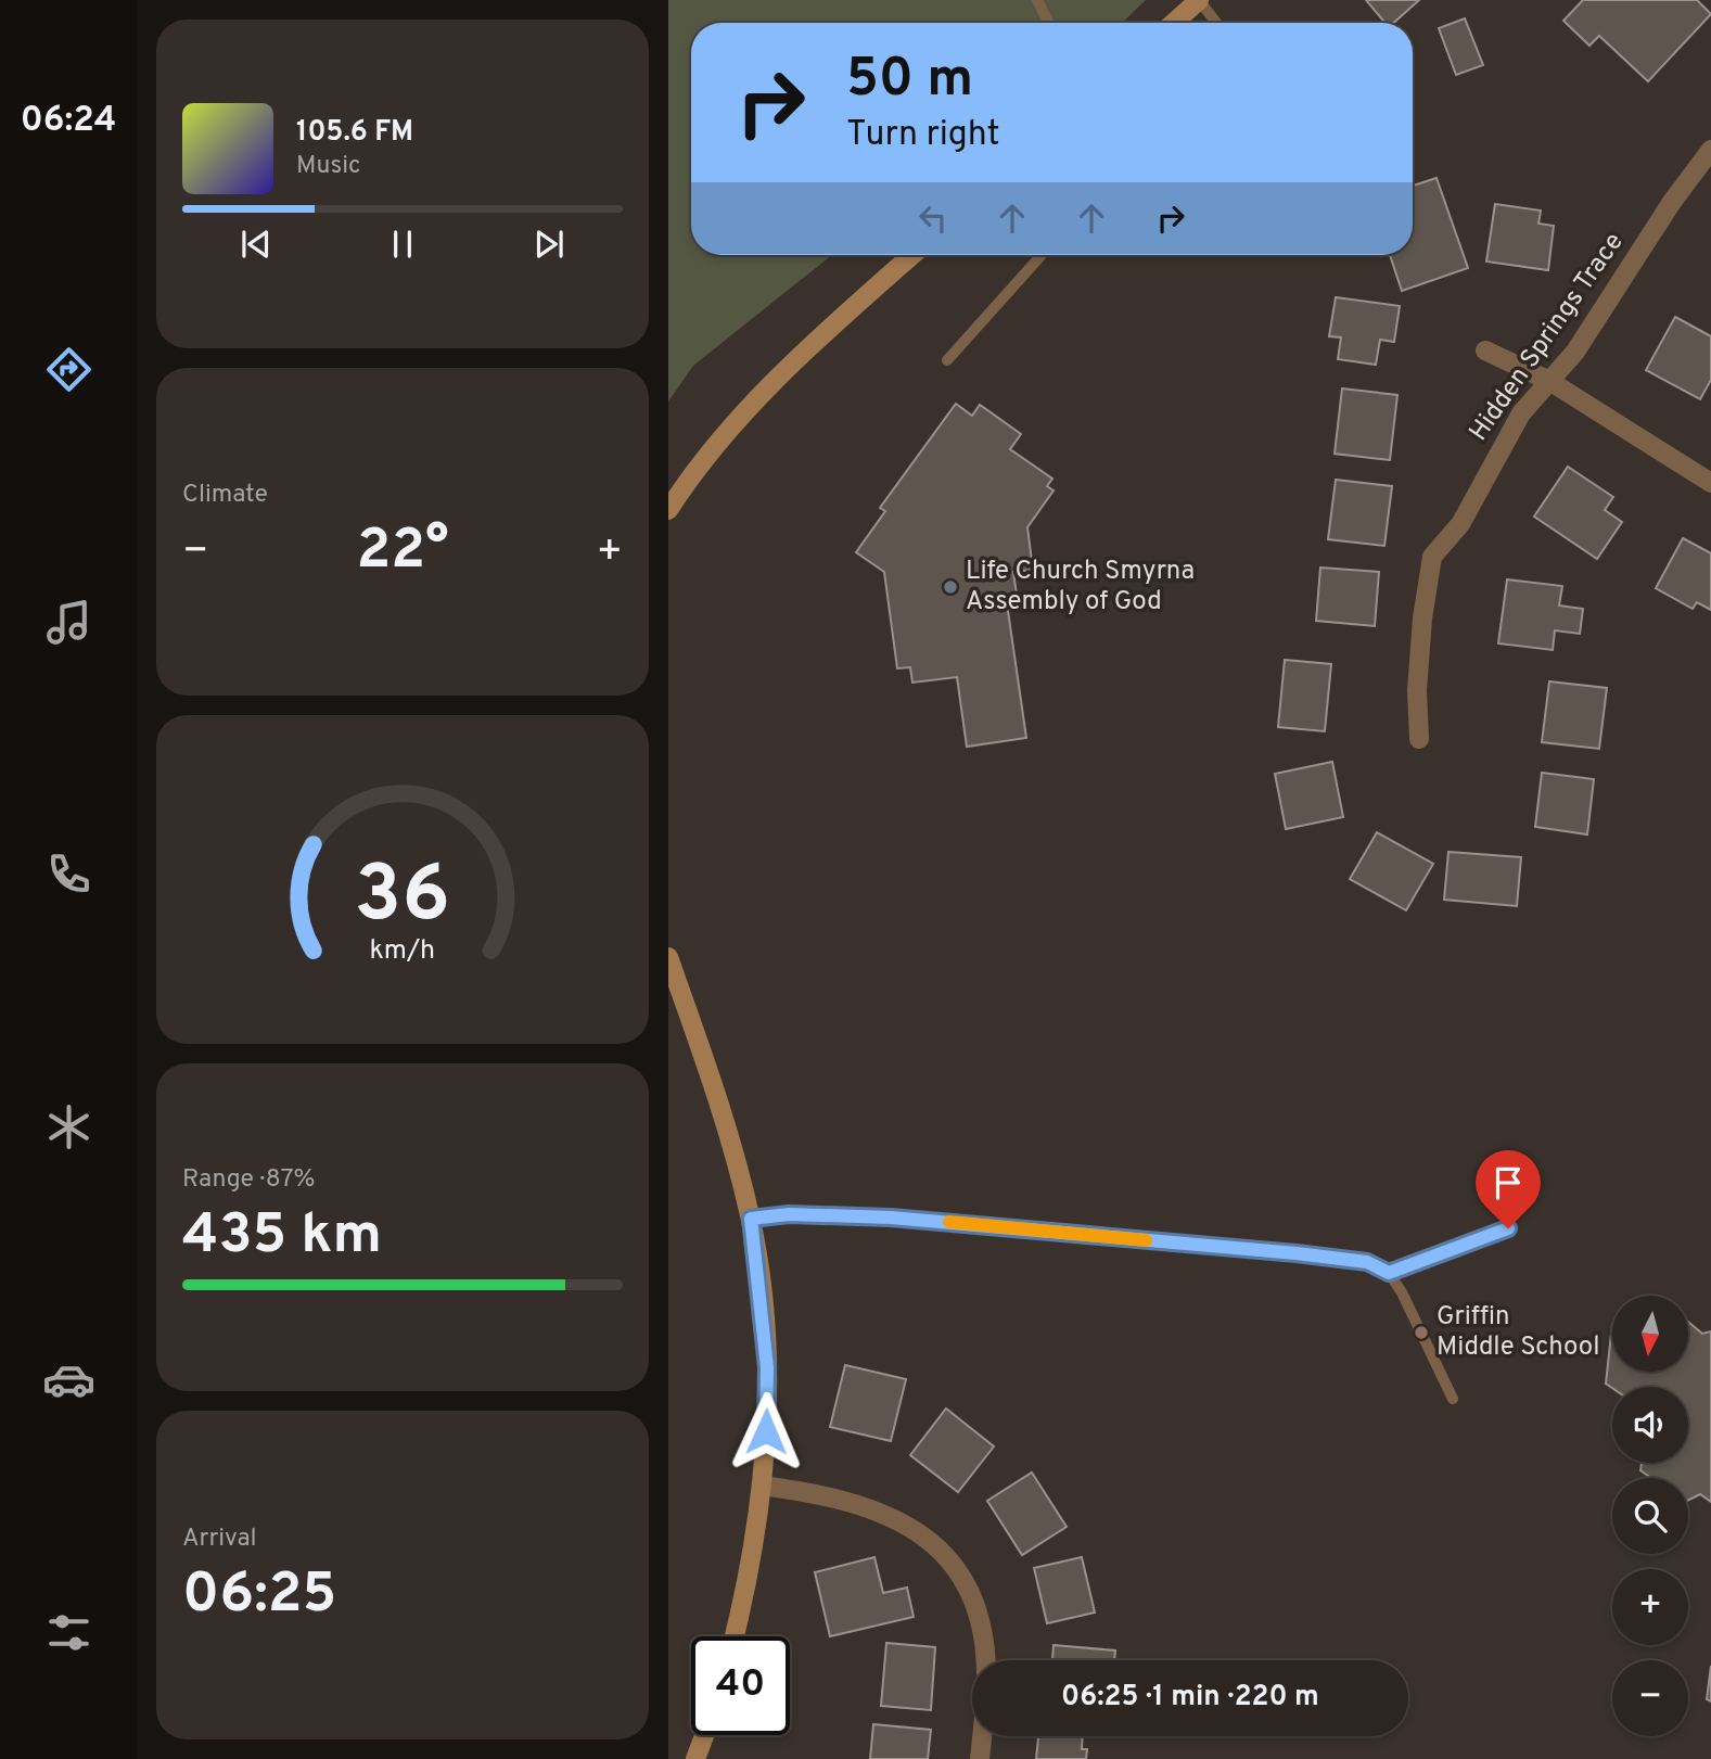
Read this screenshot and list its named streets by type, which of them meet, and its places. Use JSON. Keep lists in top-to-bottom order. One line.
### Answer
{"streets":{"street":["Hidden Springs Trace"]},"places":["Life Church Smyrna Assembly of God","Griffin Middle School"],"north":"bottom","page":{"tabs":"06:24","turn":["50 m","Turn right"],"song":["105.6 FM","Music"],"tile":["Climate",["Range · 87%","435 km"],["Arrival","06:25"]],"heat":["−","22°","+"],"map_buttons":["+","−"],"limit":"40","trip":"06:25 · 1 min · 220 m","gauge":["36","km/h"]}}
